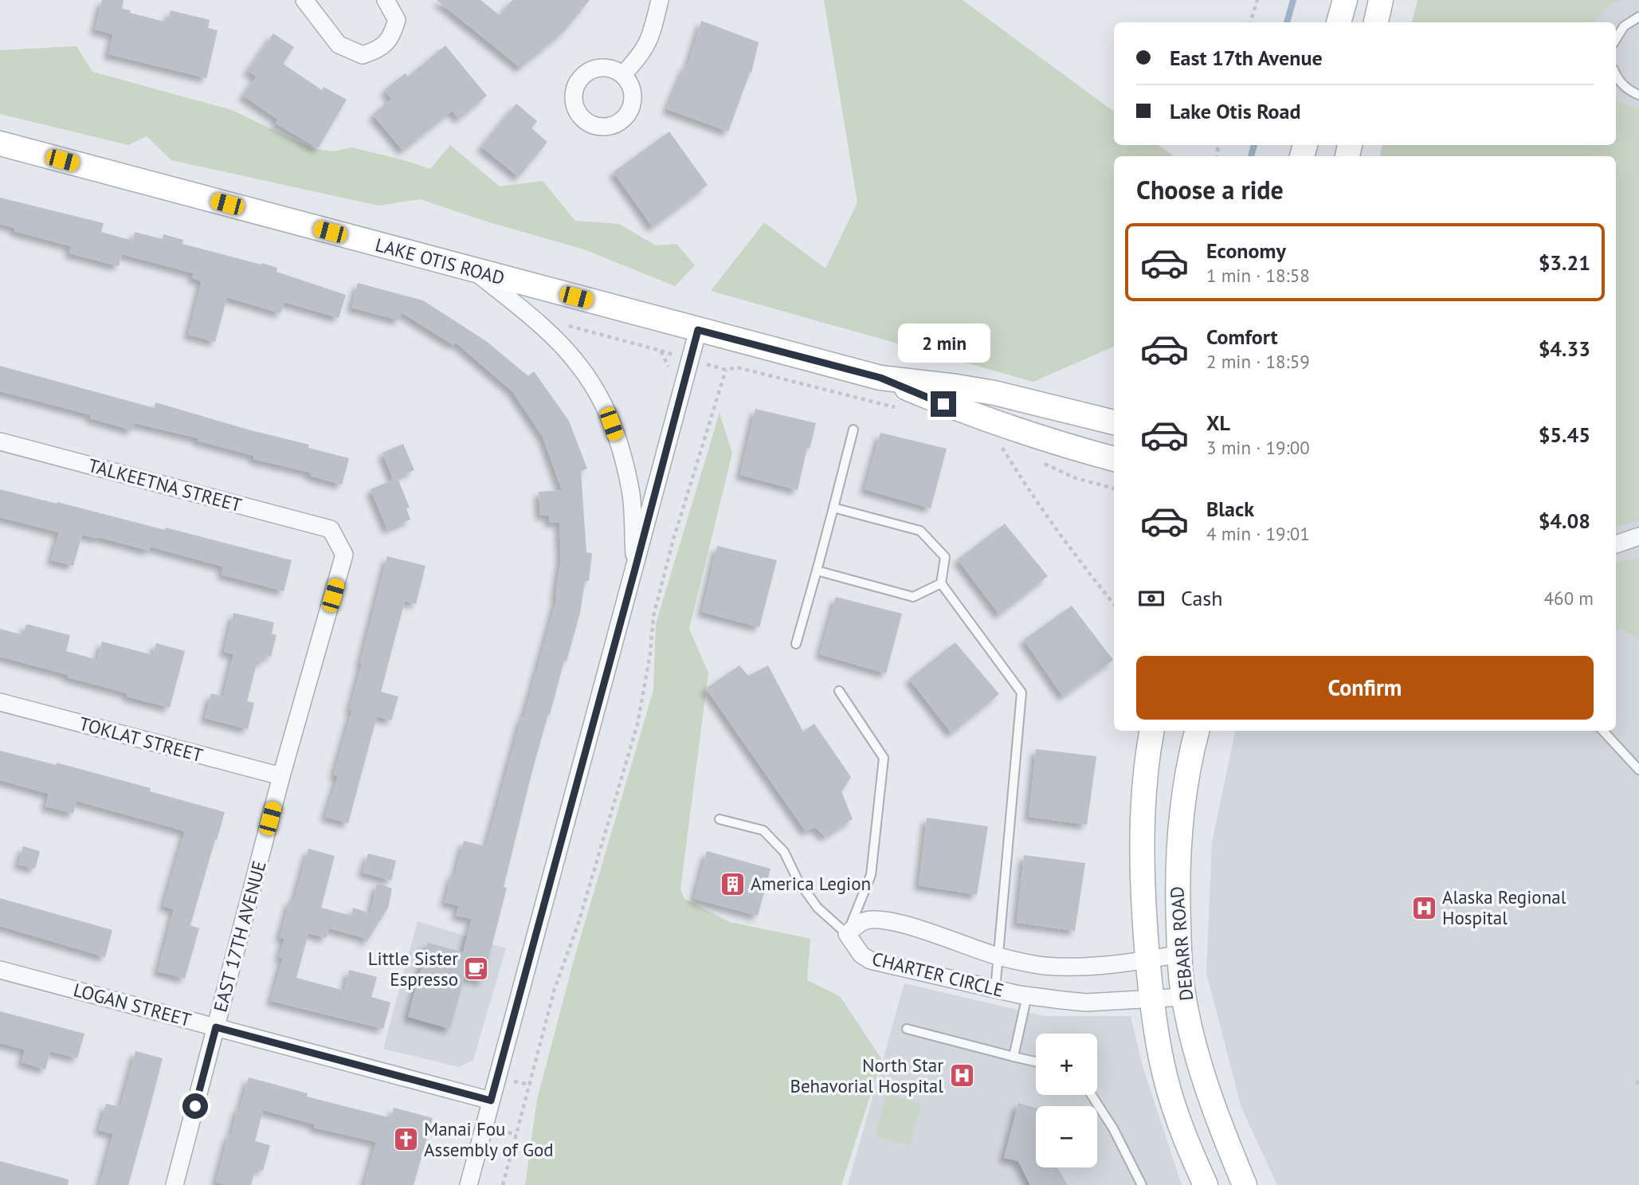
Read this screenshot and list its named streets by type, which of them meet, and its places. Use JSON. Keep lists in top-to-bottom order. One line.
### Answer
{"streets":{"main road":["LAKE OTIS ROAD","DEBARR ROAD"],"street":["TALKEETNA STREET","TOKLAT STREET","EAST 17TH AVENUE","CHARTER CIRCLE","LOGAN STREET"]},"crossings":[["TALKEETNA STREET","EAST 17TH AVENUE"],["TOKLAT STREET","EAST 17TH AVENUE"],["EAST 17TH AVENUE","LOGAN STREET"],["DEBARR ROAD","CHARTER CIRCLE"]],"places":{"building":["America Legion"],"hospital":["Alaska Regional Hospital","North Star Behavorial Hospital"],"cafe":["Little Sister Espresso"],"church":["Manai Fou Assembly of God"]},"page":{"banner":["East 17th Avenue","Lake Otis Road"],"heading":"Choose a ride","list":[{"name":"Economy","note":"1 min · 18:58","value":"$3.21"},{"name":"Comfort","note":"2 min · 18:59","value":"$4.33"},{"name":"XL","note":"3 min · 19:00","value":"$5.45"},{"name":"Black","note":"4 min · 19:01","value":"$4.08"}],"bubble":"2 min","pay":["Cash","460 m"],"buttons":"Confirm","map_buttons":["+","−"]}}
